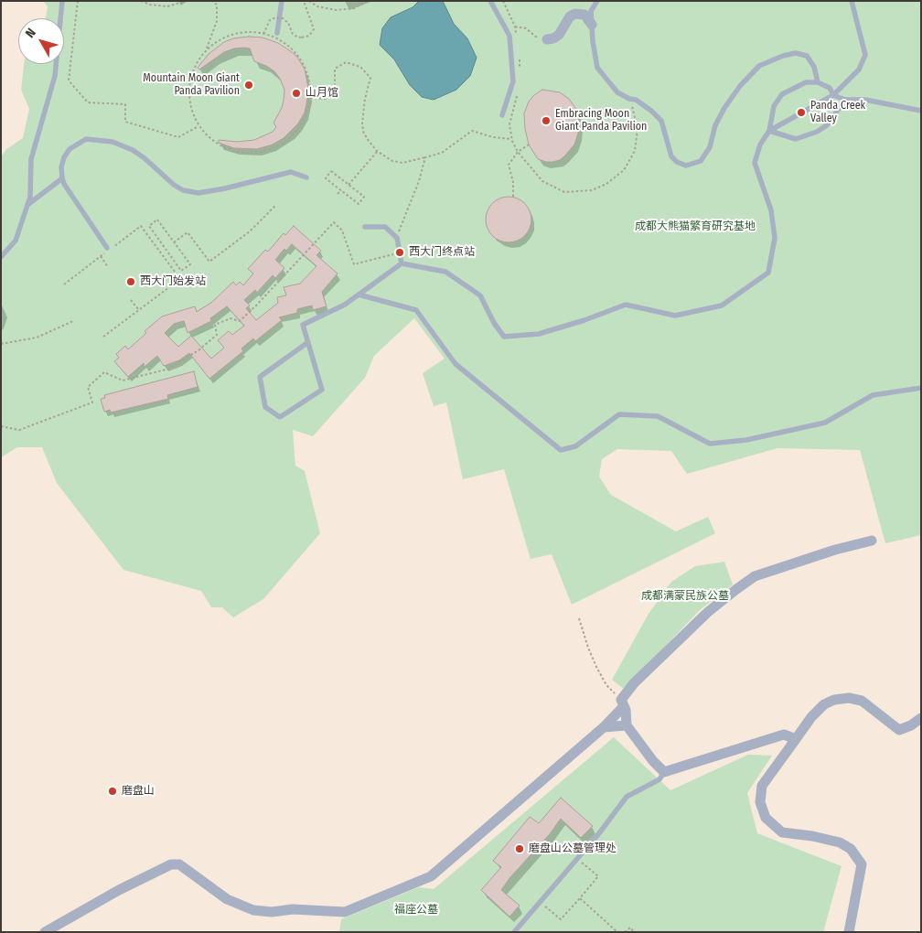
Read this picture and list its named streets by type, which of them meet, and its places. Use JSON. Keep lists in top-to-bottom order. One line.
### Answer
{"parks":["成都大熊猫繁育研究基地","成都满蒙民族公墓","福座公墓"],"places":["Mountain Moon Giant Panda Pavilion","山月馆","Panda Creek Valley","Embracing Moon Giant Panda Pavilion","西大门终点站","西大门始发站","磨盘山","磨盘山公墓管理处"],"north":"top left"}
